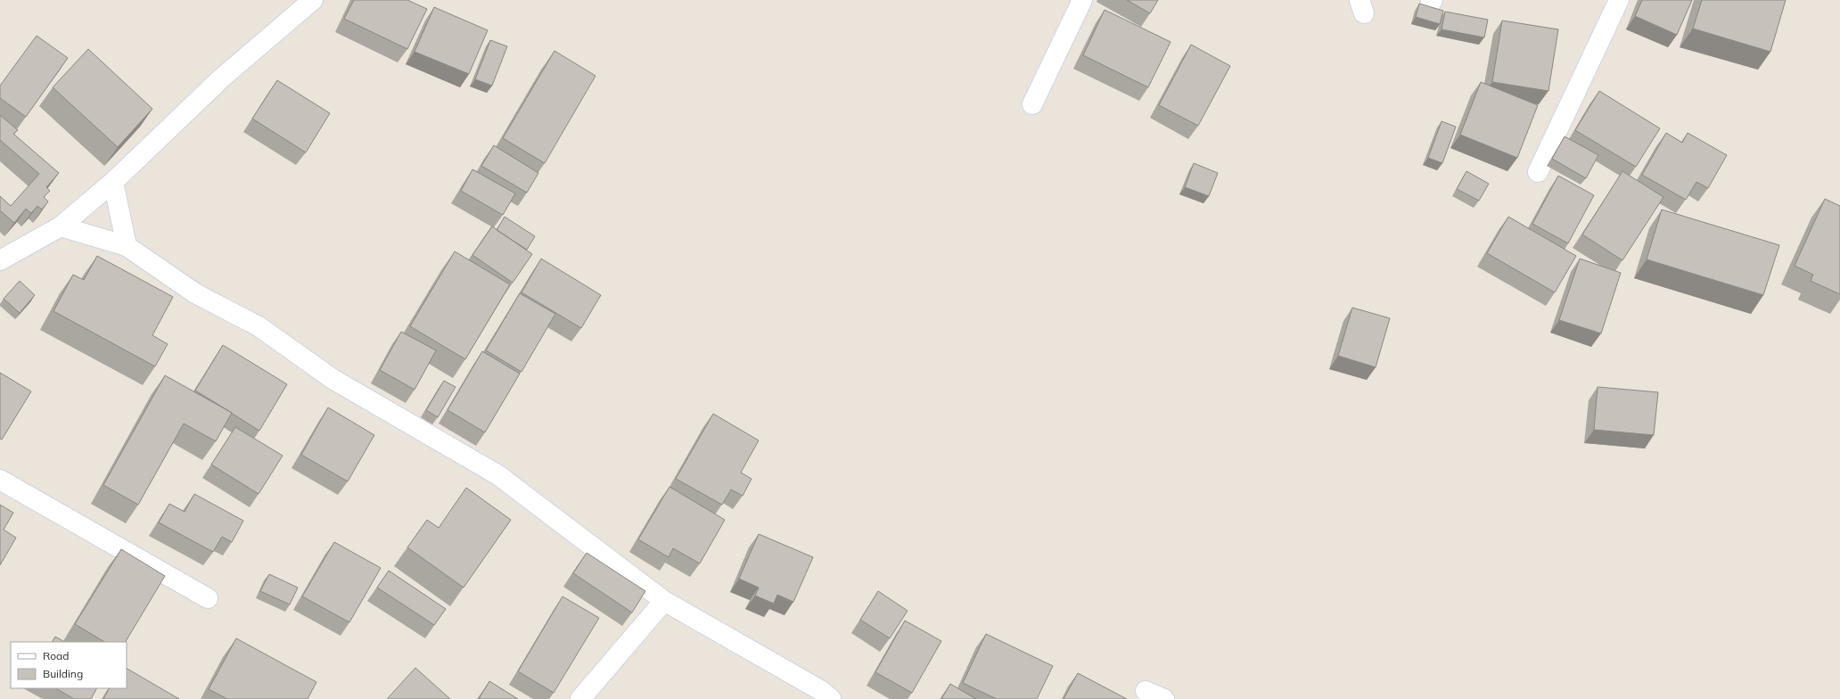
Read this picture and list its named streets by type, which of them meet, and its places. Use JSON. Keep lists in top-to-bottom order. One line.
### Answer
{"legend":["Road","Building"]}
